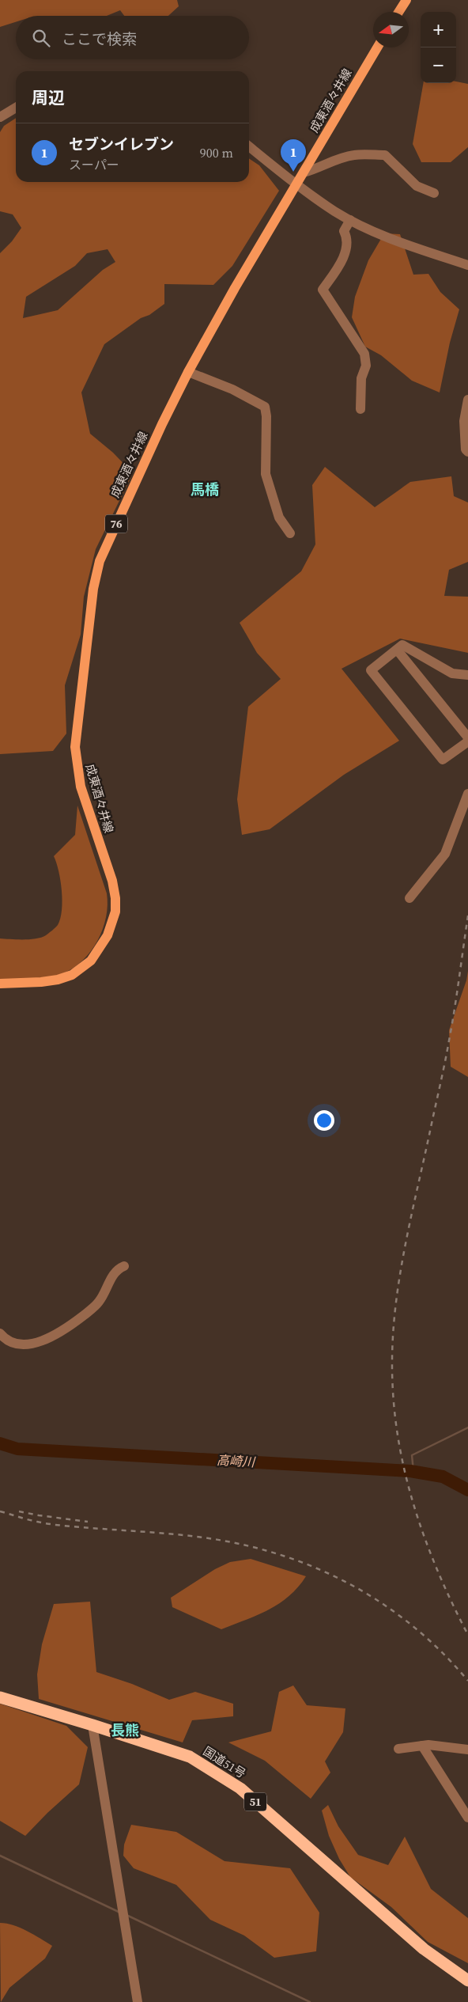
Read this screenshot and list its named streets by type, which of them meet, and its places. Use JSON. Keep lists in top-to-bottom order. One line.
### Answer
{"streets":{"highway":["国道51号","51"],"main road":["成東酒々井線","76"]},"districts":["馬橋","長熊"],"water":["高崎川"],"north":"left","page":{"map_buttons":["+","−"],"search":"ここで検索","heading":"周辺","list":[{"mark":"1","name":"セブンイレブン","note":"スーパー","value":"900 m"}],"pins":"1"}}
